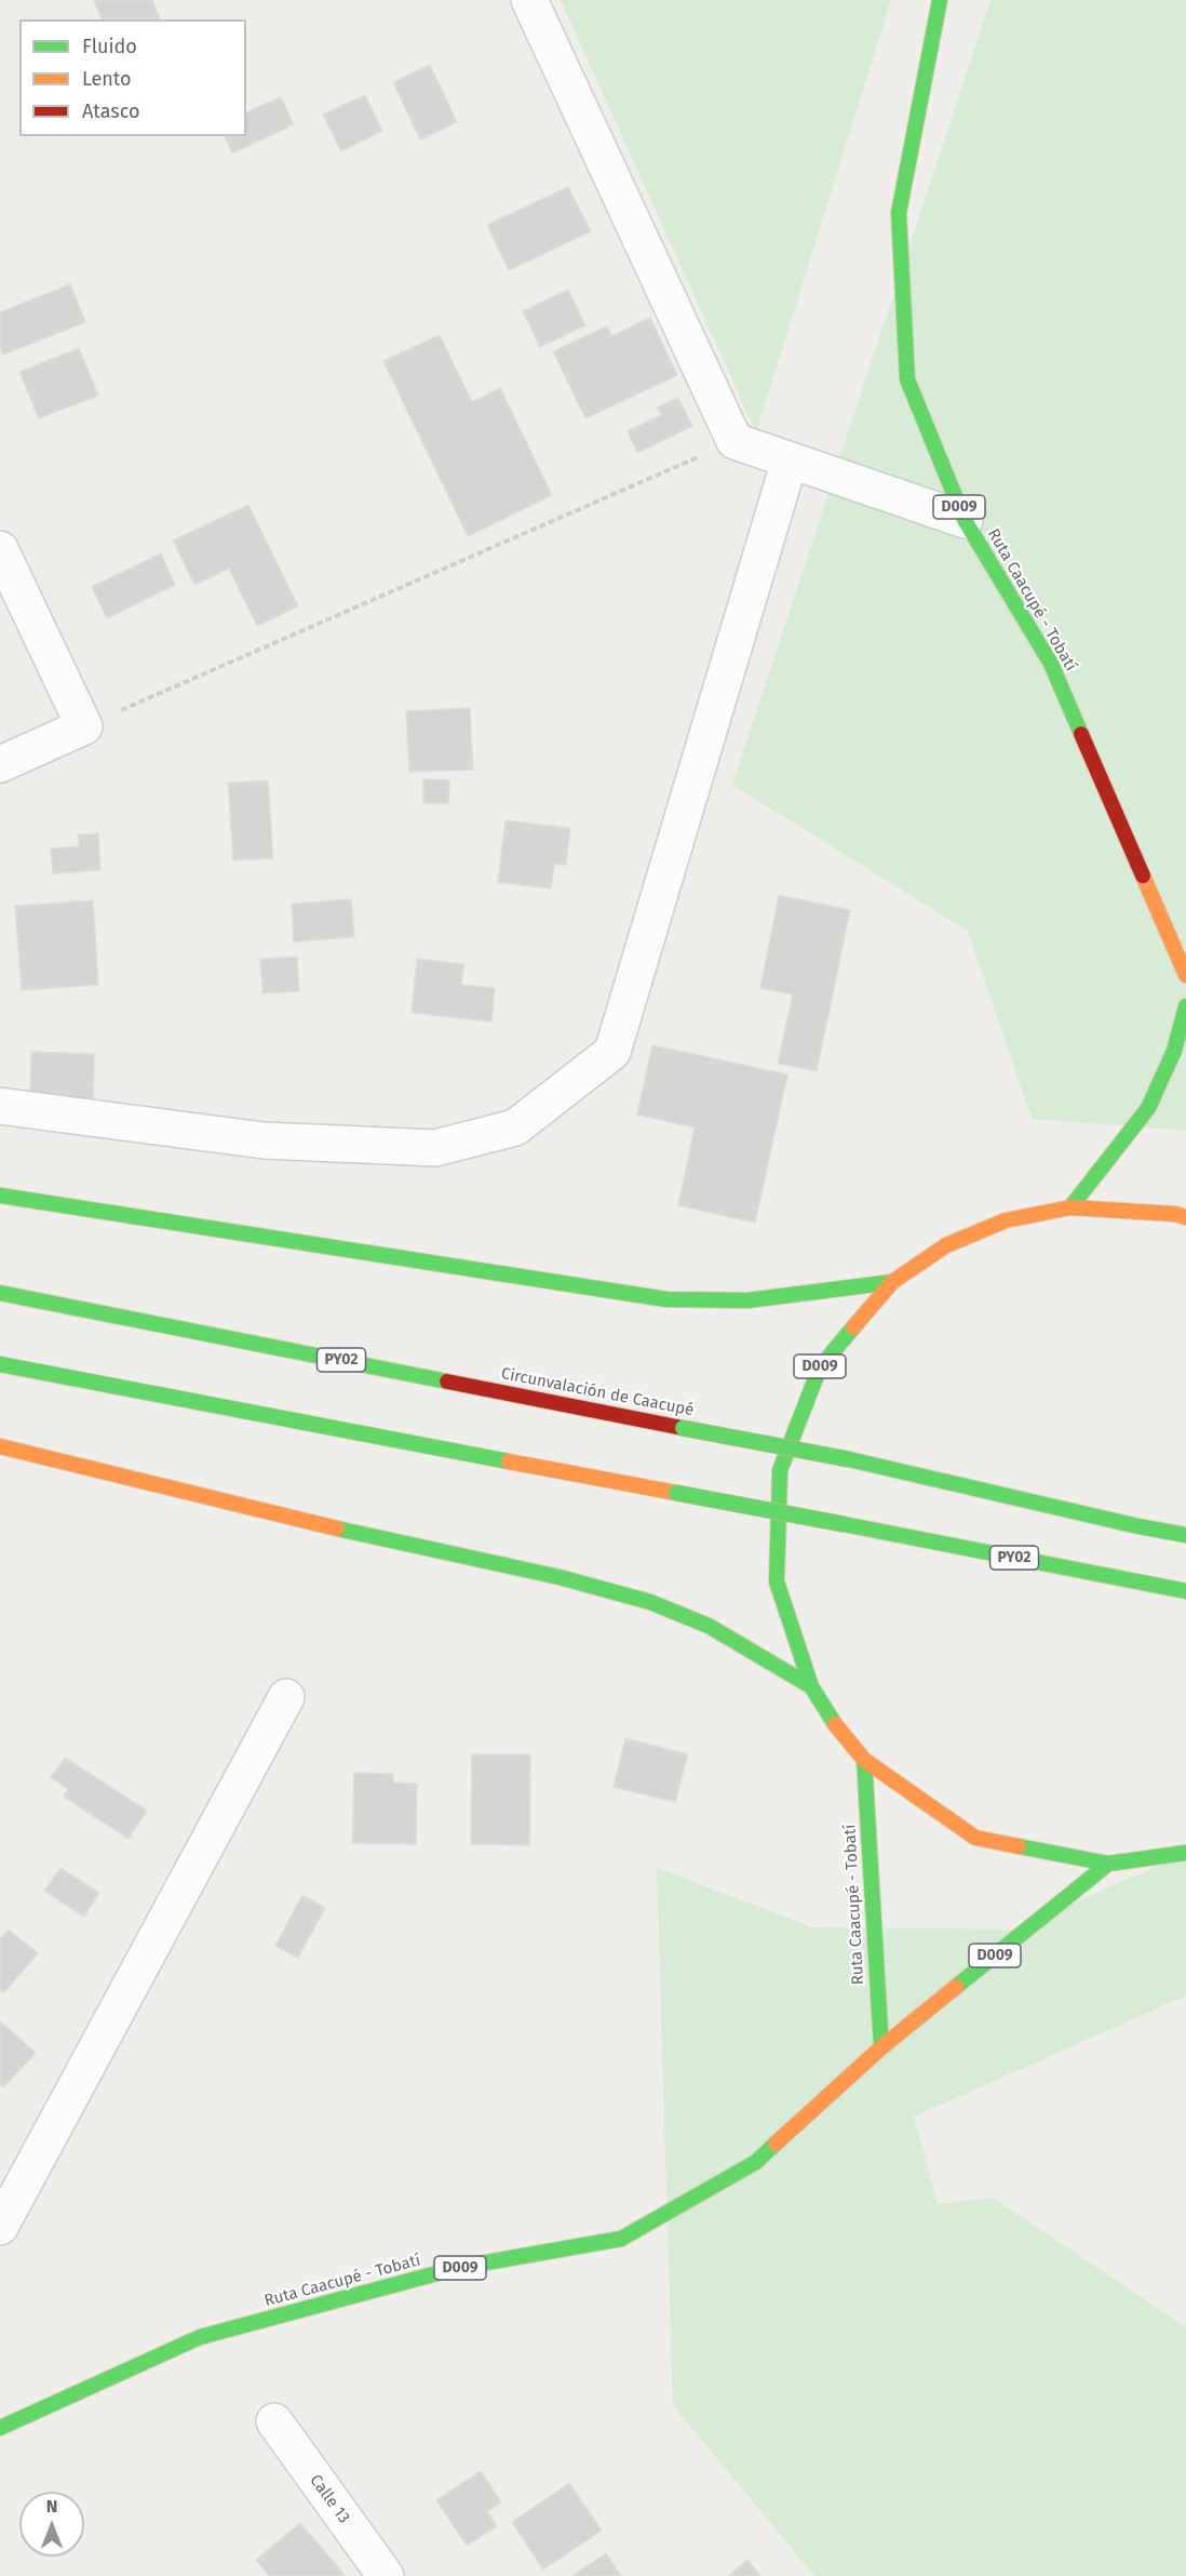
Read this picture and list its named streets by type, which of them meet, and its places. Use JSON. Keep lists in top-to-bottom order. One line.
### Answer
{"streets":{"main road":["D009","Ruta Caacupé - Tobatí","PY02","Circunvalación de Caacupé"],"street":["Calle 13"]},"crossings":[["D009","Ruta Caacupé - Tobatí"]],"legend":["Fluido","Lento","Atasco"],"north":"top"}
